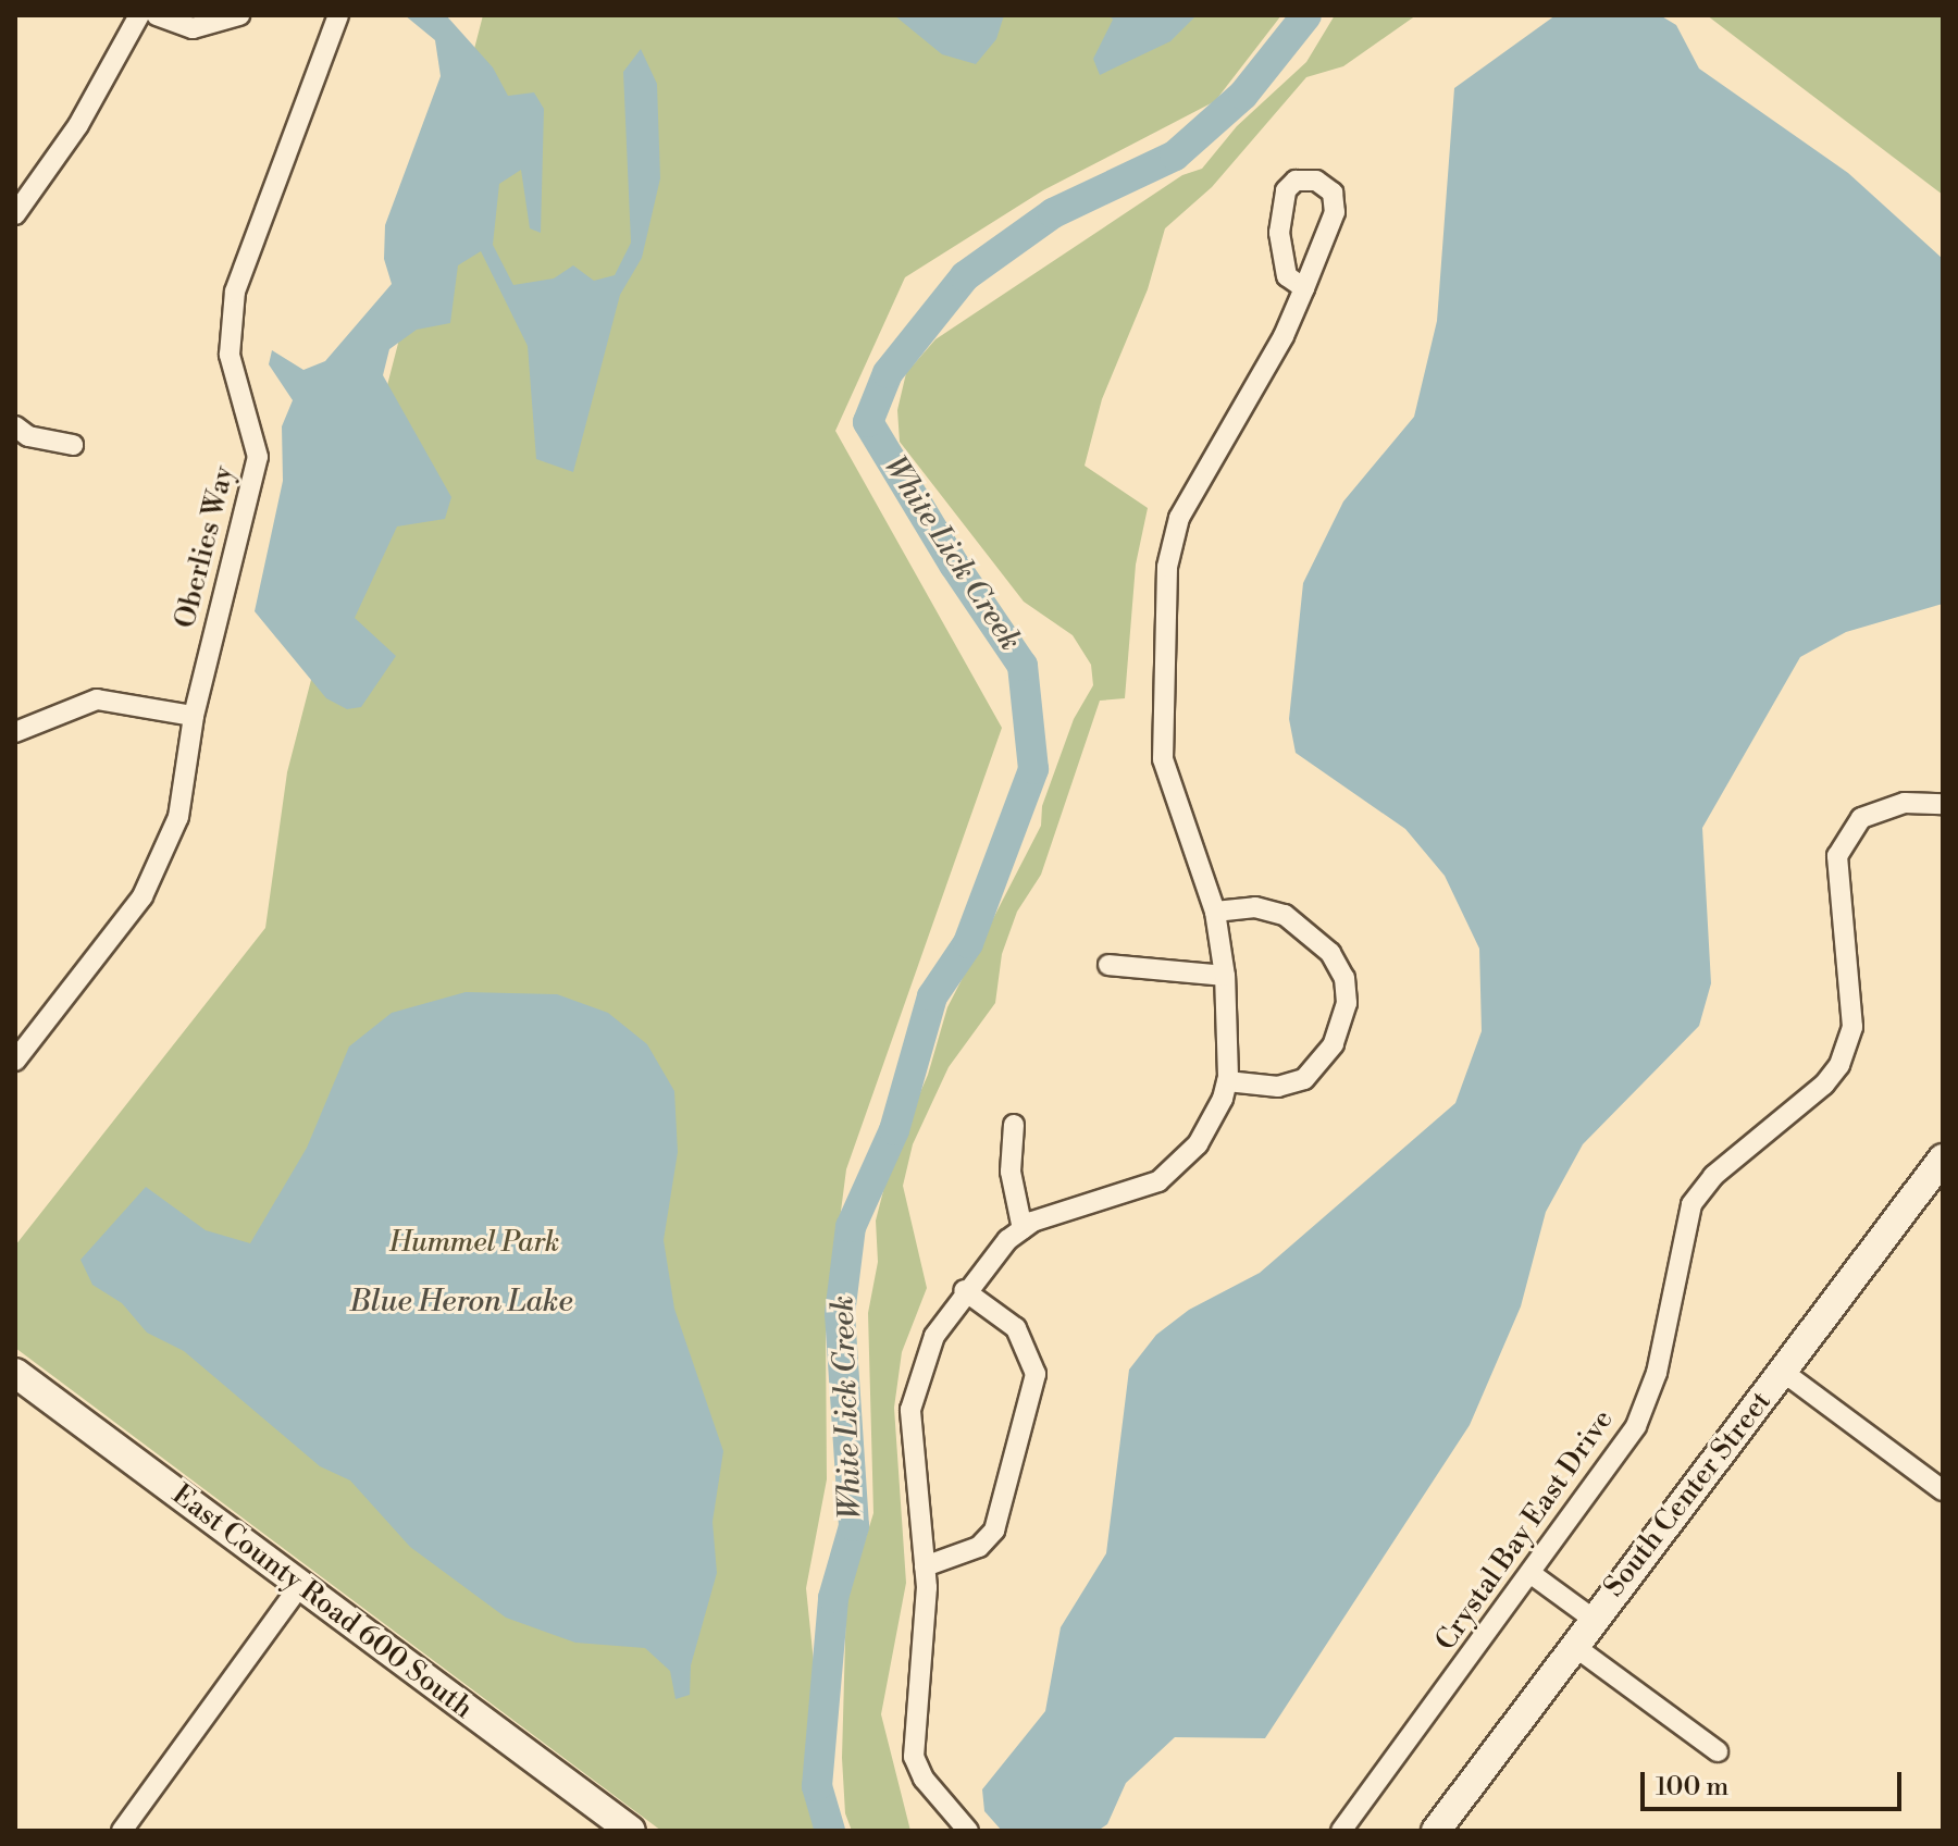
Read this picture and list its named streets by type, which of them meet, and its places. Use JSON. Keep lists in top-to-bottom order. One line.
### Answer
{"streets":{"main road":["South Center Street","East County Road 600 South"],"street":["Oberlies Way","Crystal Bay East Drive"]},"water":["White Lick Creek","Blue Heron Lake"],"parks":["Hummel Park"],"scale_bar":"100 m"}
